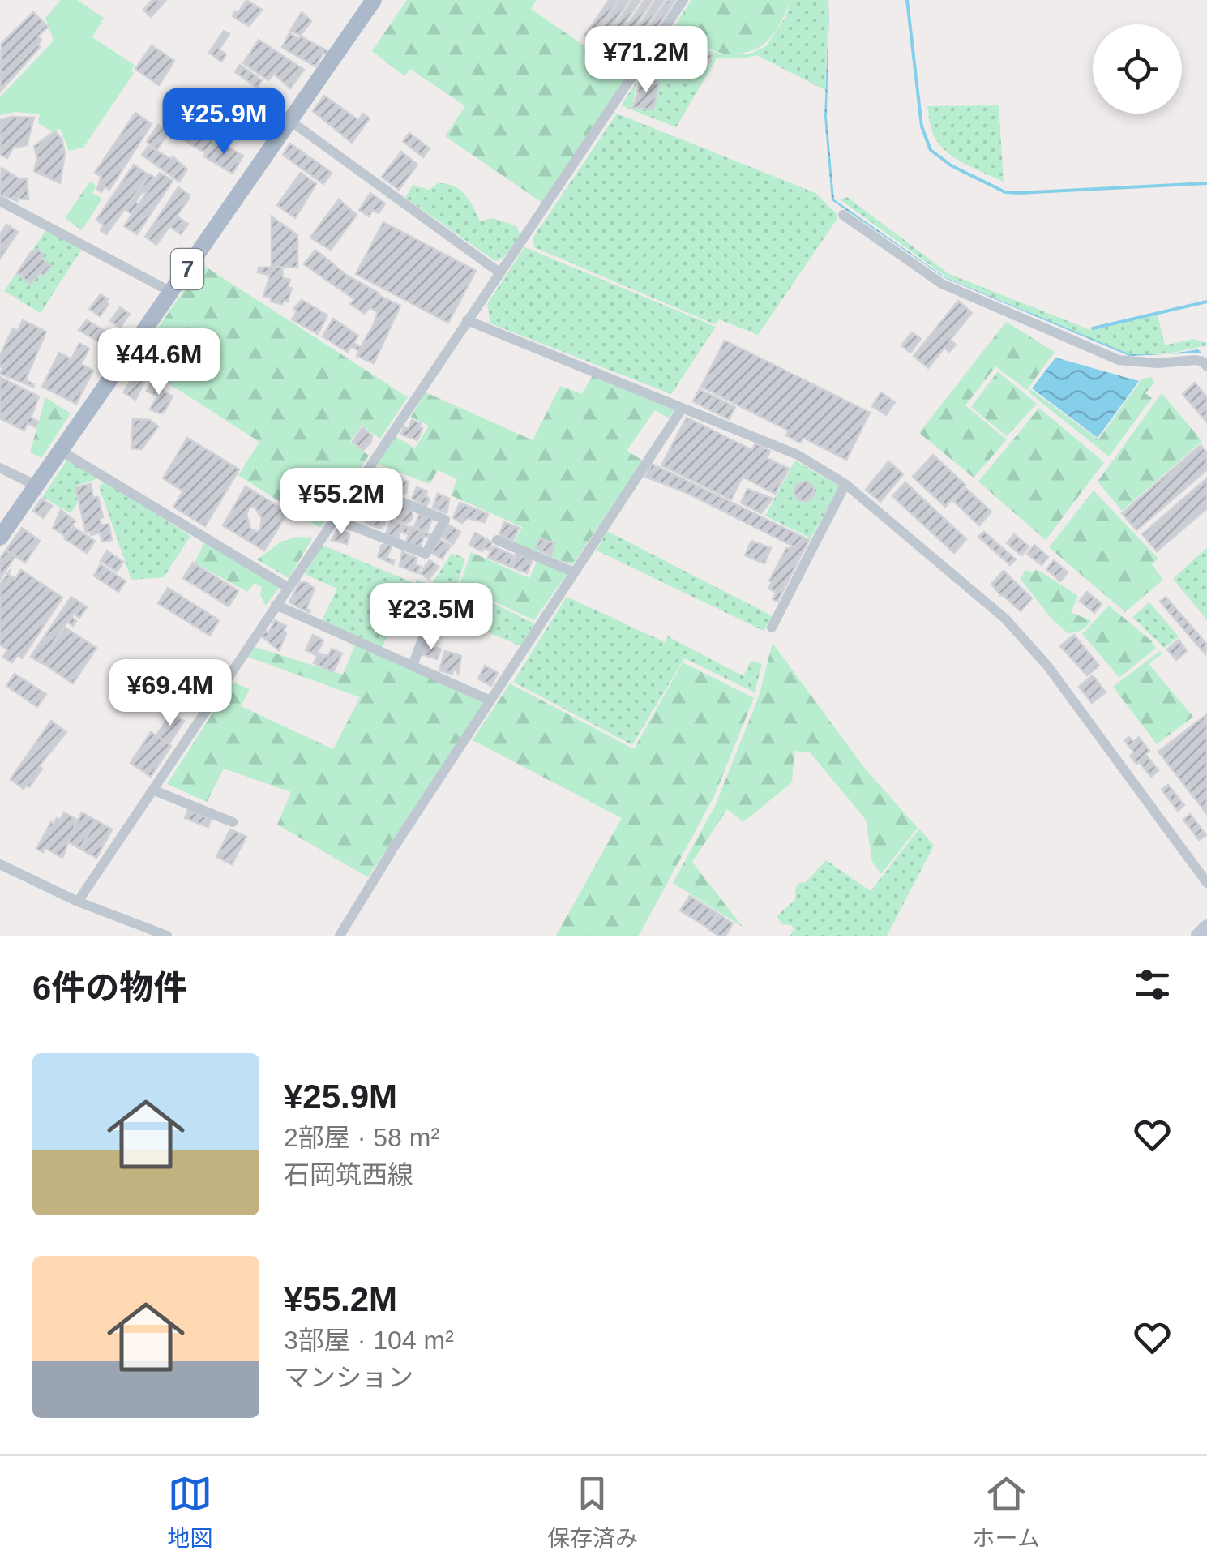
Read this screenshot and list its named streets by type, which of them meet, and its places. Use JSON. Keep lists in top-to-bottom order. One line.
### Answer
{"streets":{"main road":["7"]},"page":{"price":["¥71.2M","¥25.9M","¥44.6M","¥55.2M","¥23.5M","¥69.4M"],"heading":"6件の物件","list":[{"name":"¥25.9M","note":"2部屋 · 58 m² · 石岡筑西線"},{"name":"¥55.2M","note":"3部屋 · 104 m² · マンション"}],"tabs":["地図","保存済み","ホーム"]}}
